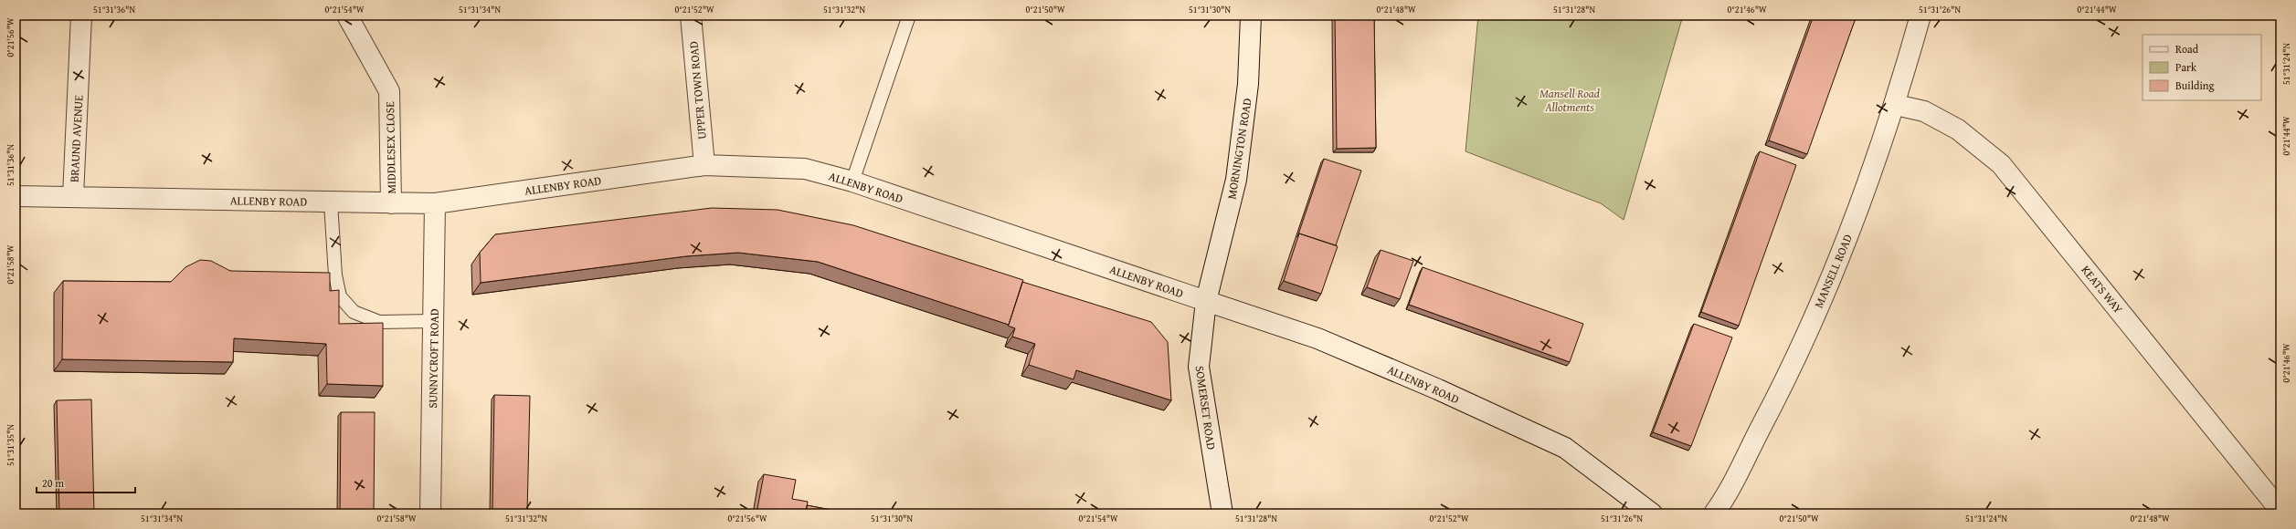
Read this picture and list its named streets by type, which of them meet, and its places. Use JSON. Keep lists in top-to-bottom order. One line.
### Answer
{"streets":{"street":["UPPER TOWN ROAD","BRAUND AVENUE","MIDDLESEX CLOSE","MORNINGTON ROAD","ALLENBY ROAD","MANSELL ROAD","KEATS WAY","SUNNYCROFT ROAD","SOMERSET ROAD"]},"crossings":[["UPPER TOWN ROAD","ALLENBY ROAD"],["BRAUND AVENUE","ALLENBY ROAD"],["MIDDLESEX CLOSE","ALLENBY ROAD"],["MORNINGTON ROAD","ALLENBY ROAD"],["MORNINGTON ROAD","SOMERSET ROAD"],["ALLENBY ROAD","SUNNYCROFT ROAD"],["ALLENBY ROAD","SOMERSET ROAD"],["MANSELL ROAD","KEATS WAY"]],"parks":["Mansell Road Allotments"],"legend":["Road","Park","Building"],"scale_bar":"20 m","coordinates":["51°31'36\"N","0°21'54\"W","51°31'34\"N","0°21'52\"W","51°31'32\"N","0°21'50\"W","51°31'30\"N","0°21'48\"W","51°31'28\"N","0°21'46\"W","51°31'26\"N","0°21'44\"W","0°21'56\"W","51°31'24\"N","0°21'58\"W","51°31'35\"N"]}
